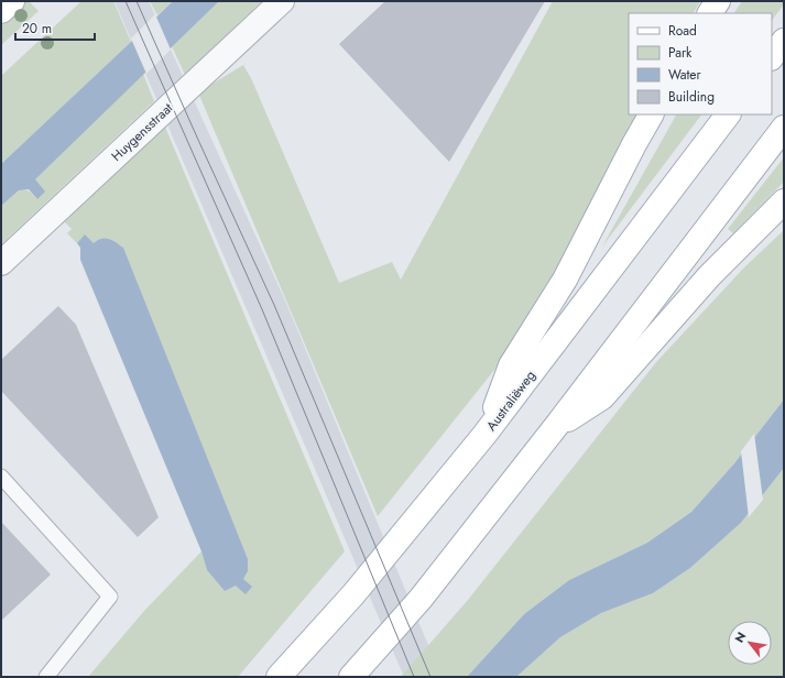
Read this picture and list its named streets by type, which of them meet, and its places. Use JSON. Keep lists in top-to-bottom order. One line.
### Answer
{"streets":{"main road":["Australiëweg"],"street":["Huygensstraat"]},"legend":["Road","Park","Water","Building"],"scale_bar":"20 m","north":"top left"}
